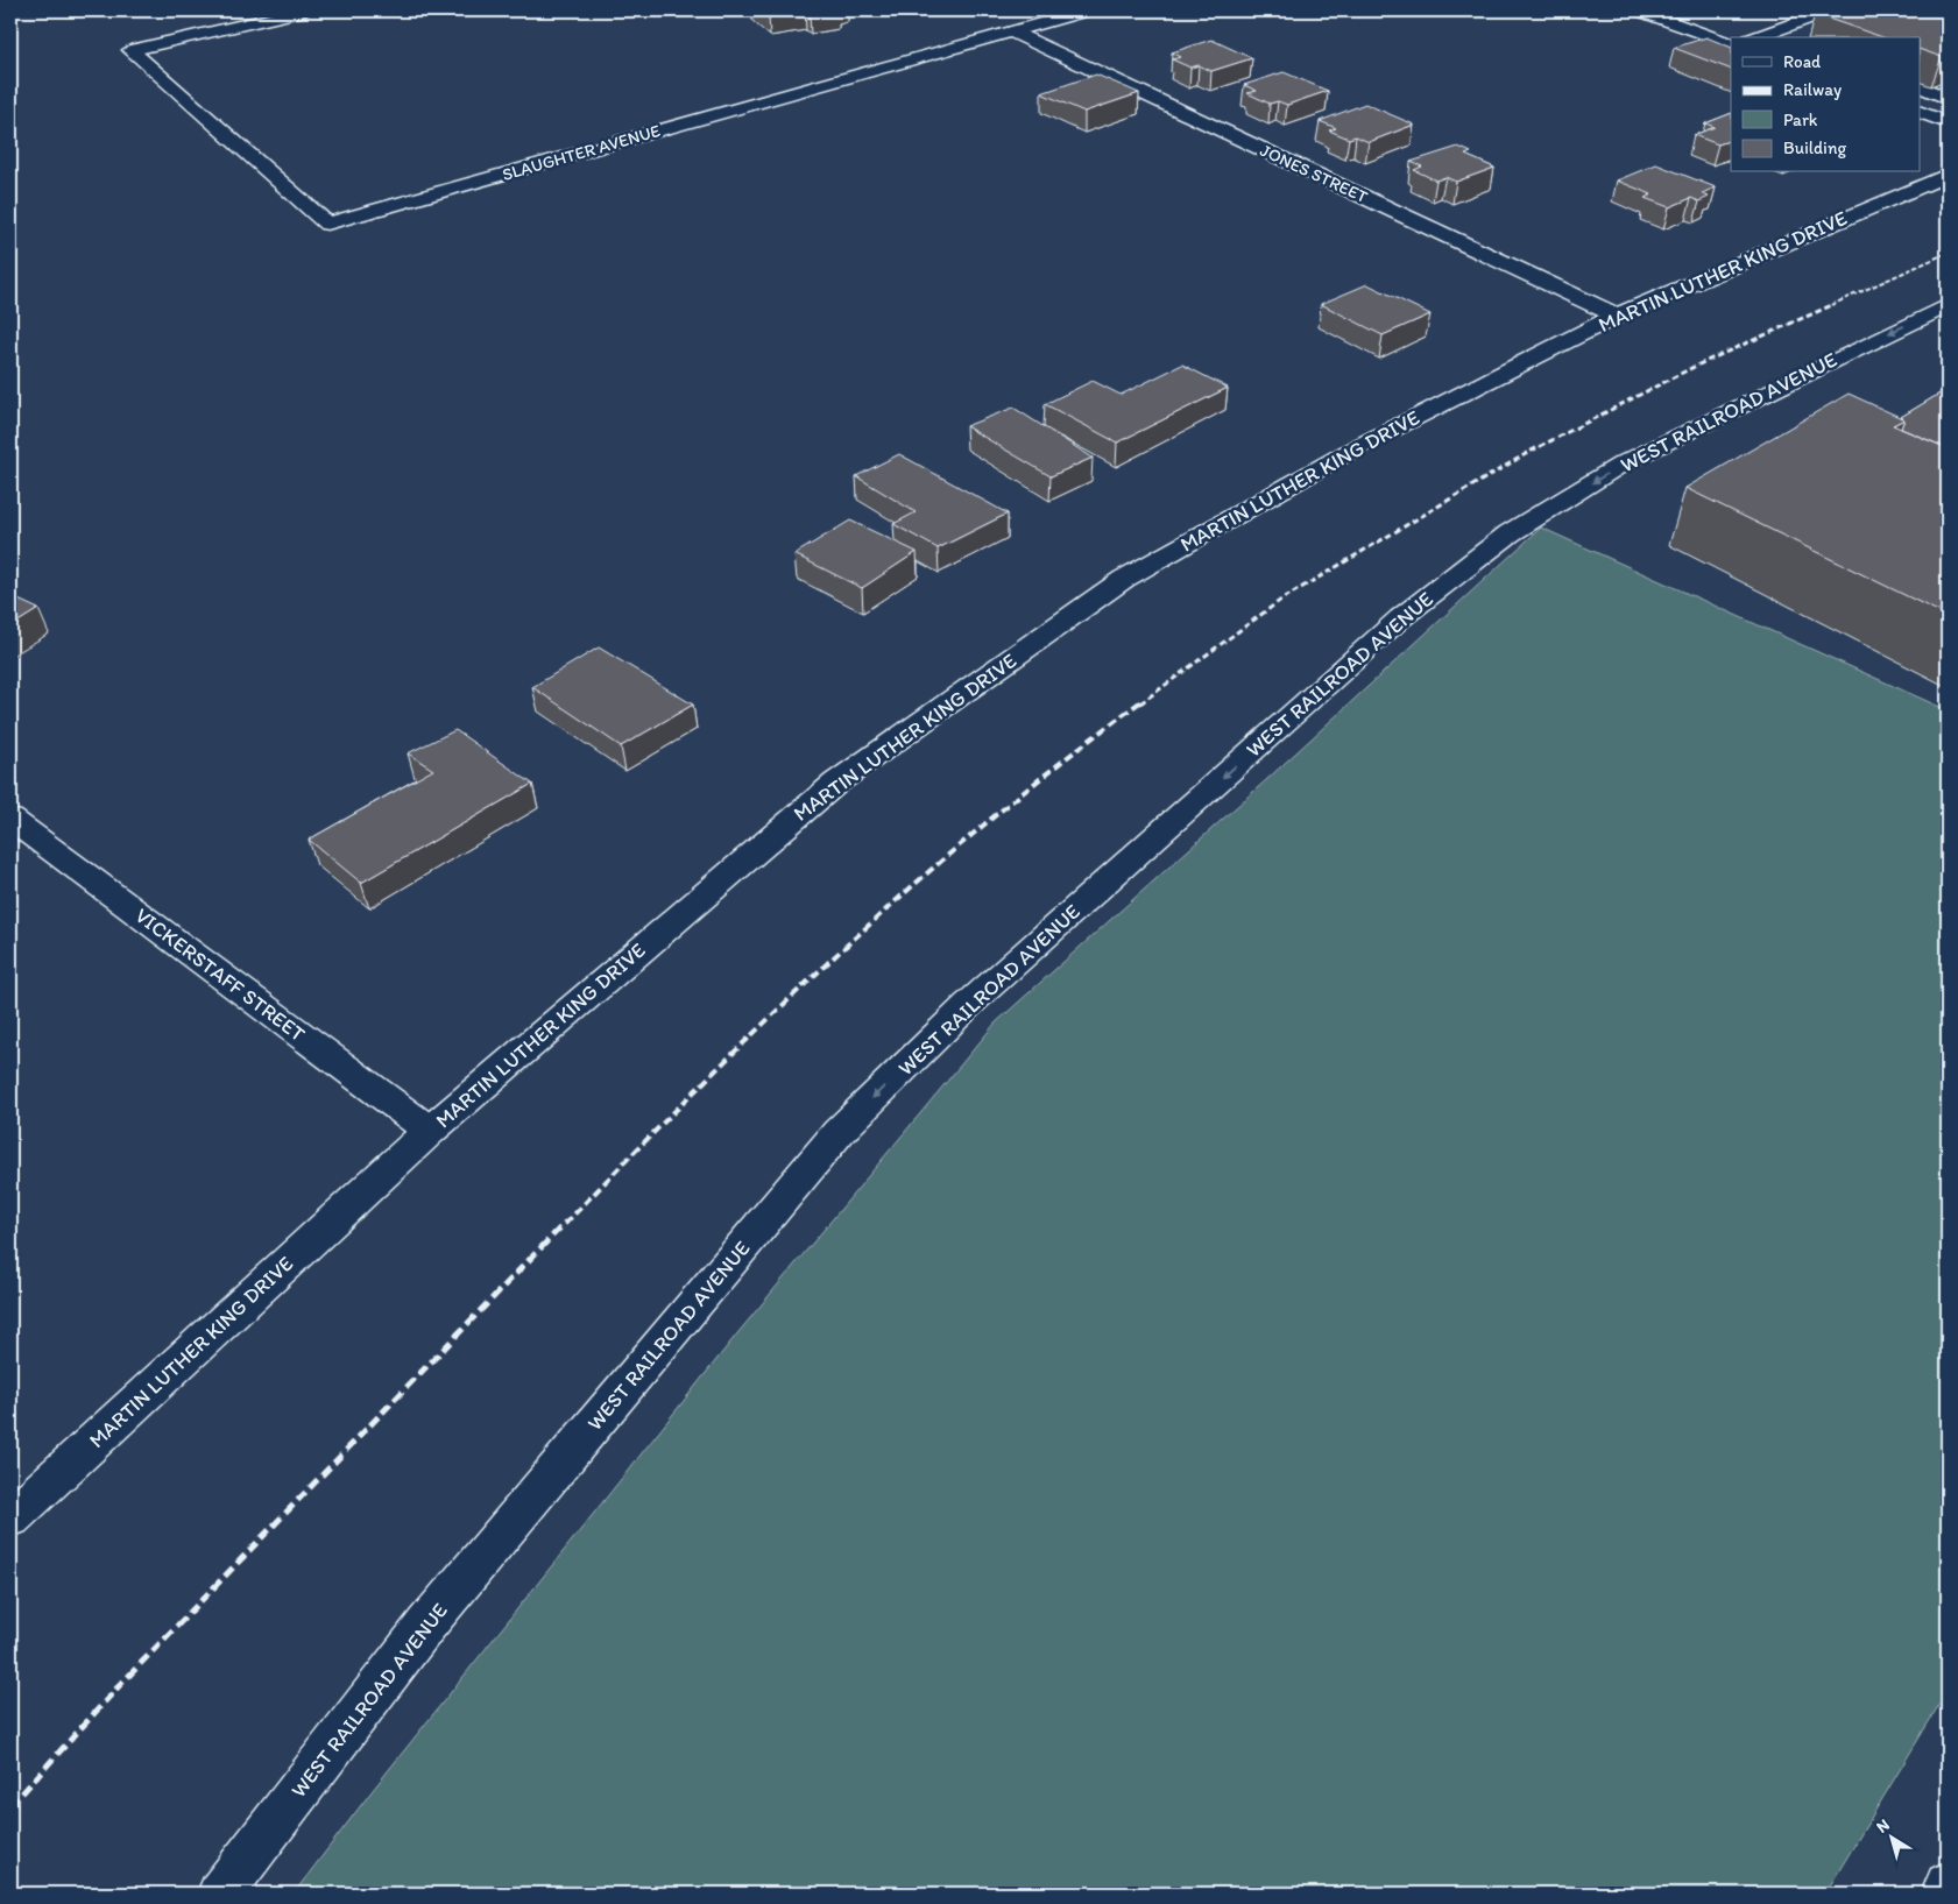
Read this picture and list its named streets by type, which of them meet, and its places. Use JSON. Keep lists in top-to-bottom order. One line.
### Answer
{"streets":{"street":["SLAUGHTER AVENUE","JONES STREET","MARTIN LUTHER KING DRIVE","WEST RAILROAD AVENUE","VICKERSTAFF STREET"]},"crossings":[["SLAUGHTER AVENUE","JONES STREET"],["JONES STREET","MARTIN LUTHER KING DRIVE"],["MARTIN LUTHER KING DRIVE","VICKERSTAFF STREET"]],"one_way":["WEST RAILROAD AVENUE"],"legend":["Road","Railway","Park","Building"],"north":"top left"}
